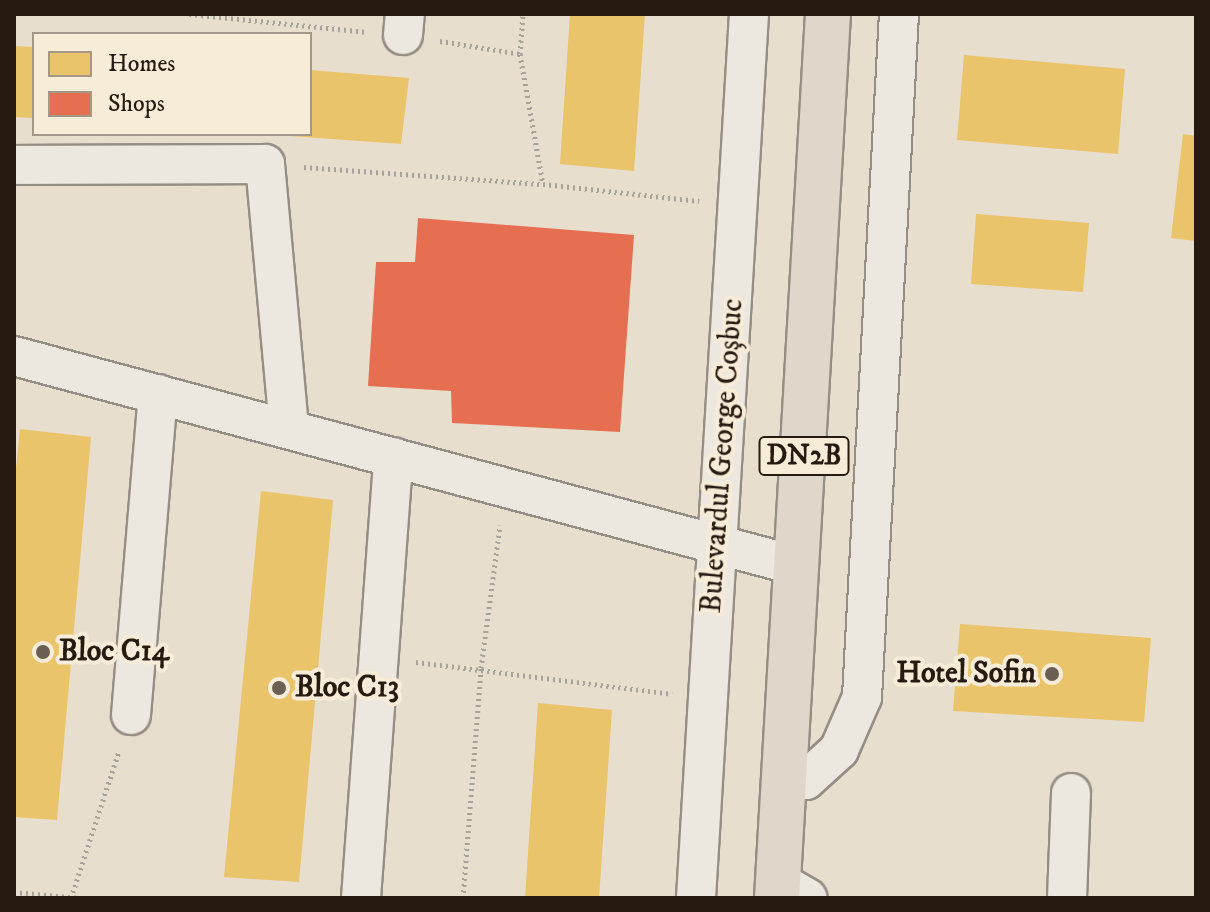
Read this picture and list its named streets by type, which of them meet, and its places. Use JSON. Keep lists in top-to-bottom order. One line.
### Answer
{"streets":{"main road":["DN2B"],"lane":["Bulevardul George Coșbuc"]},"places":["Bloc C14","Hotel Sofin","Bloc C13"],"legend":["Homes","Shops"]}
